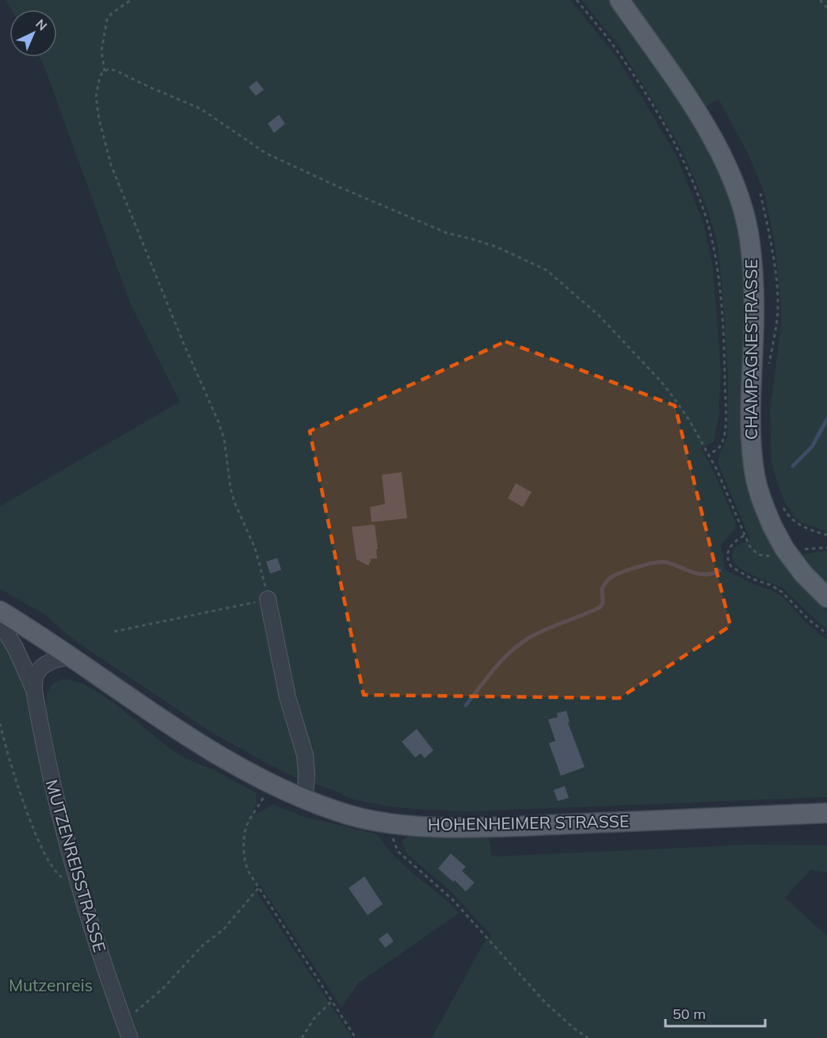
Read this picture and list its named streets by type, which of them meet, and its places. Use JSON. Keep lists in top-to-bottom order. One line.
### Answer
{"streets":{"main road":["CHAMPAGNESTRASSE","HOHENHEIMER STRASSE"],"street":["MUTZENREISSTRASSE"]},"parks":["Mutzenreis"],"scale_bar":"50 m","north":"top right"}
